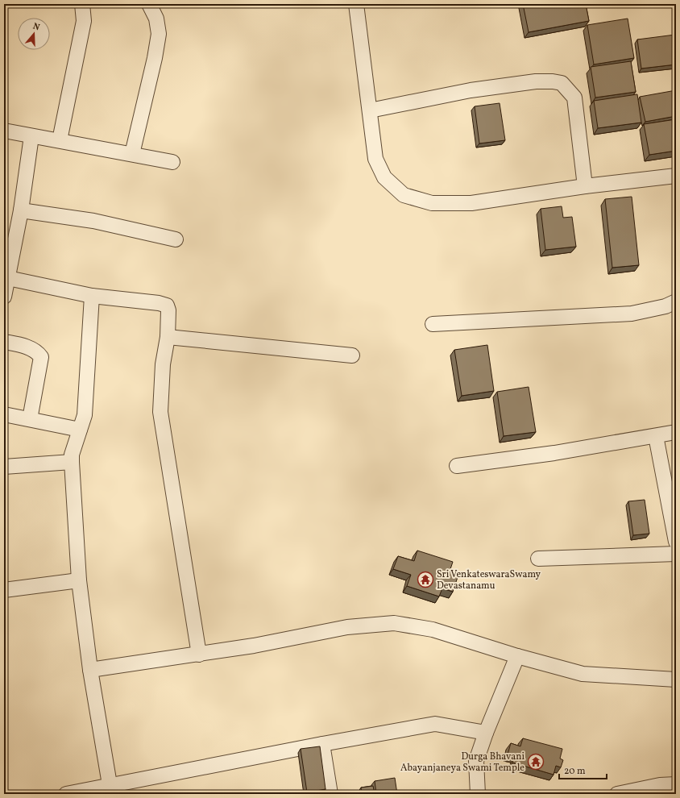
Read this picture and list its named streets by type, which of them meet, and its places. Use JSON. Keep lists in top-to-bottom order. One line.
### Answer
{"places":{"temple":["Sri VenkateswaraSwamy Devastanamu","Durga Bhavani Abayanjaneya Swami Temple"]},"scale_bar":"20 m","north":"top"}
